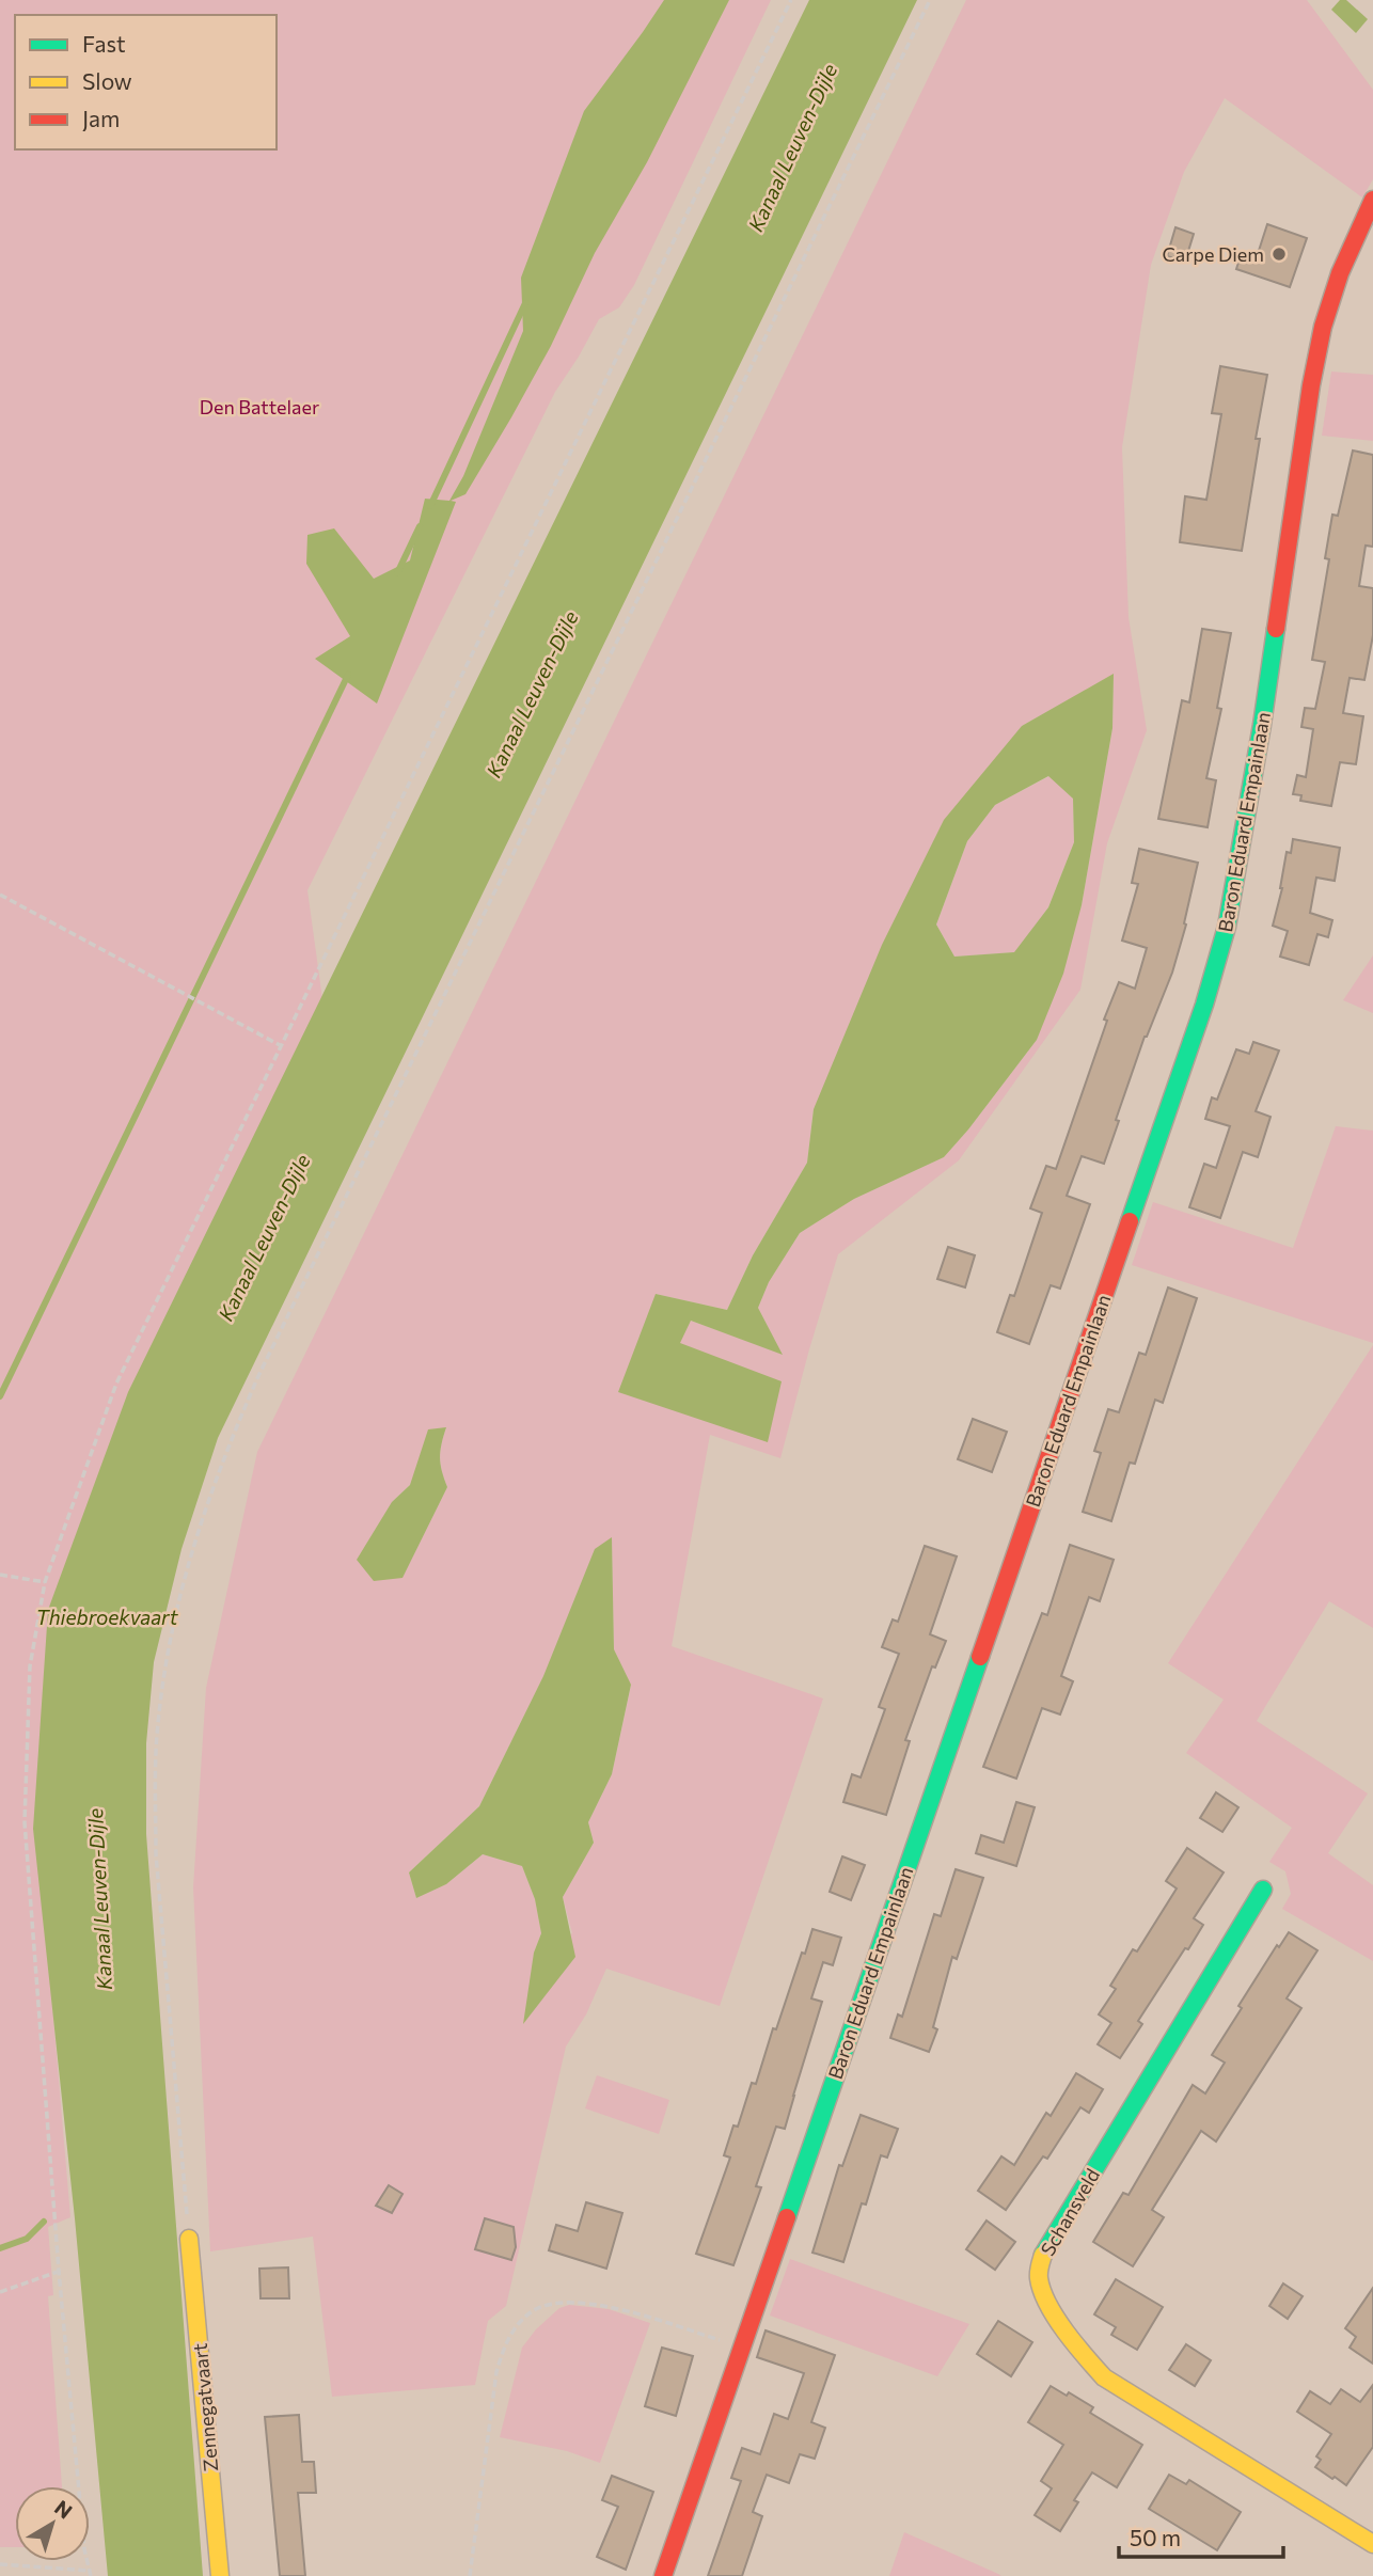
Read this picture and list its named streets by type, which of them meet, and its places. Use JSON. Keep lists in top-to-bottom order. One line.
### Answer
{"streets":{"street":["Baron Eduard Empainlaan","Schansveld","Zennegatvaart"]},"water":["Kanaal Leuven-Dijle","Thiebroekvaart"],"parks":["Den Battelaer"],"places":["Carpe Diem"],"legend":["Fast","Slow","Jam"],"scale_bar":"50 m","north":"top right"}
